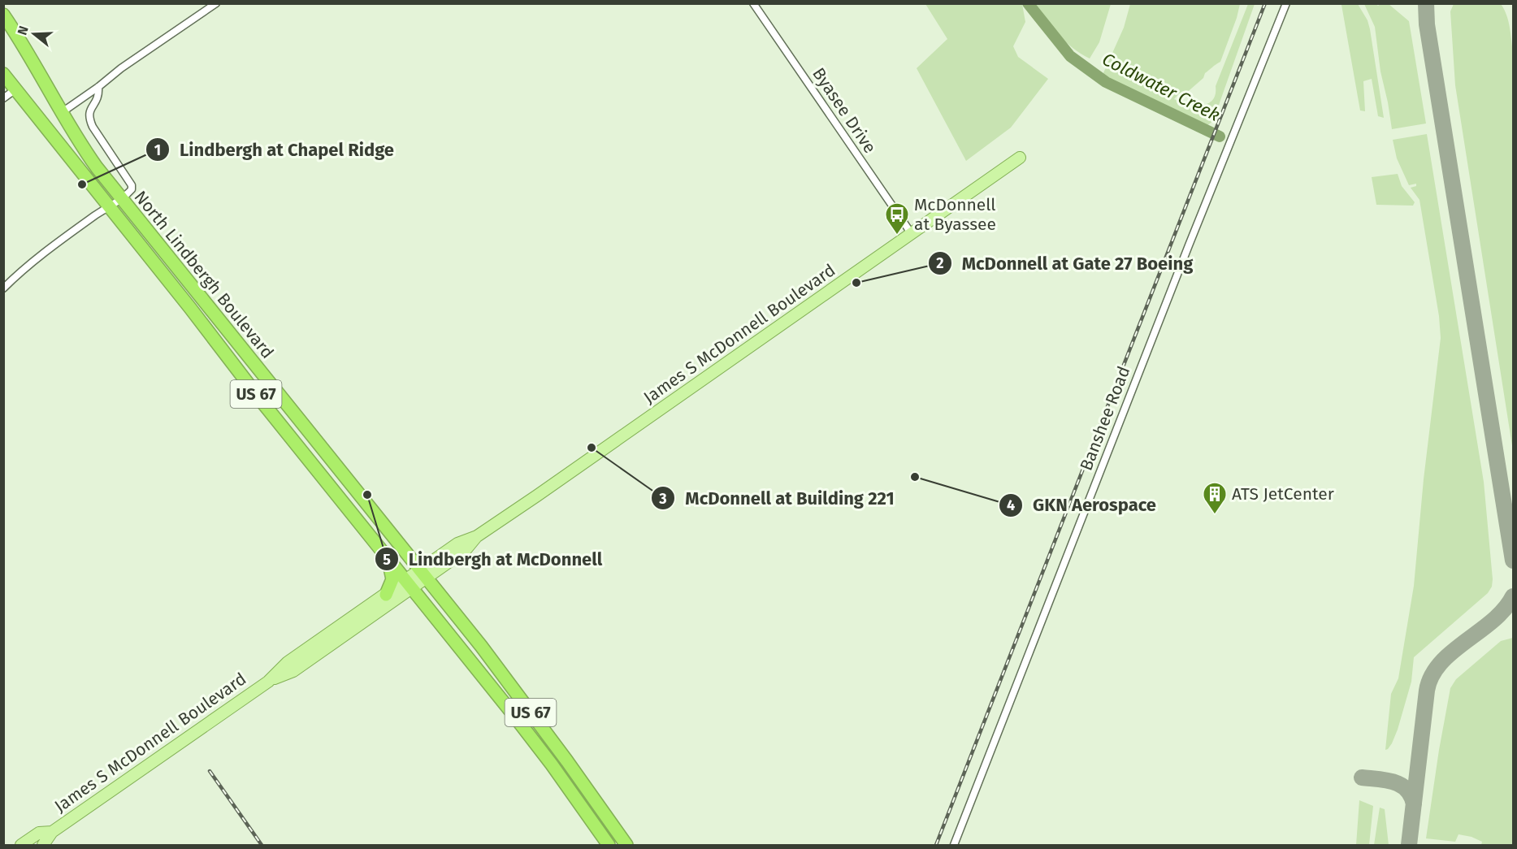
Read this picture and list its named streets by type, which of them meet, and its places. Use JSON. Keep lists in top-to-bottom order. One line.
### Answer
{"streets":{"highway":["North Lindbergh Boulevard","US 67"],"main road":["James S McDonnell Boulevard"],"street":["Byasee Drive","Banshee Road"]},"crossings":[["Byasee Drive","James S McDonnell Boulevard"],["North Lindbergh Boulevard","James S McDonnell Boulevard"]],"water":["Coldwater Creek"],"places":{"other":["Lindbergh at Chapel Ridge","McDonnell at Gate 27 Boeing","McDonnell at Building 221","GKN Aerospace","Lindbergh at McDonnell"],"bus stop":["McDonnell at Byassee"],"building":["ATS JetCenter"]},"north":"left"}
